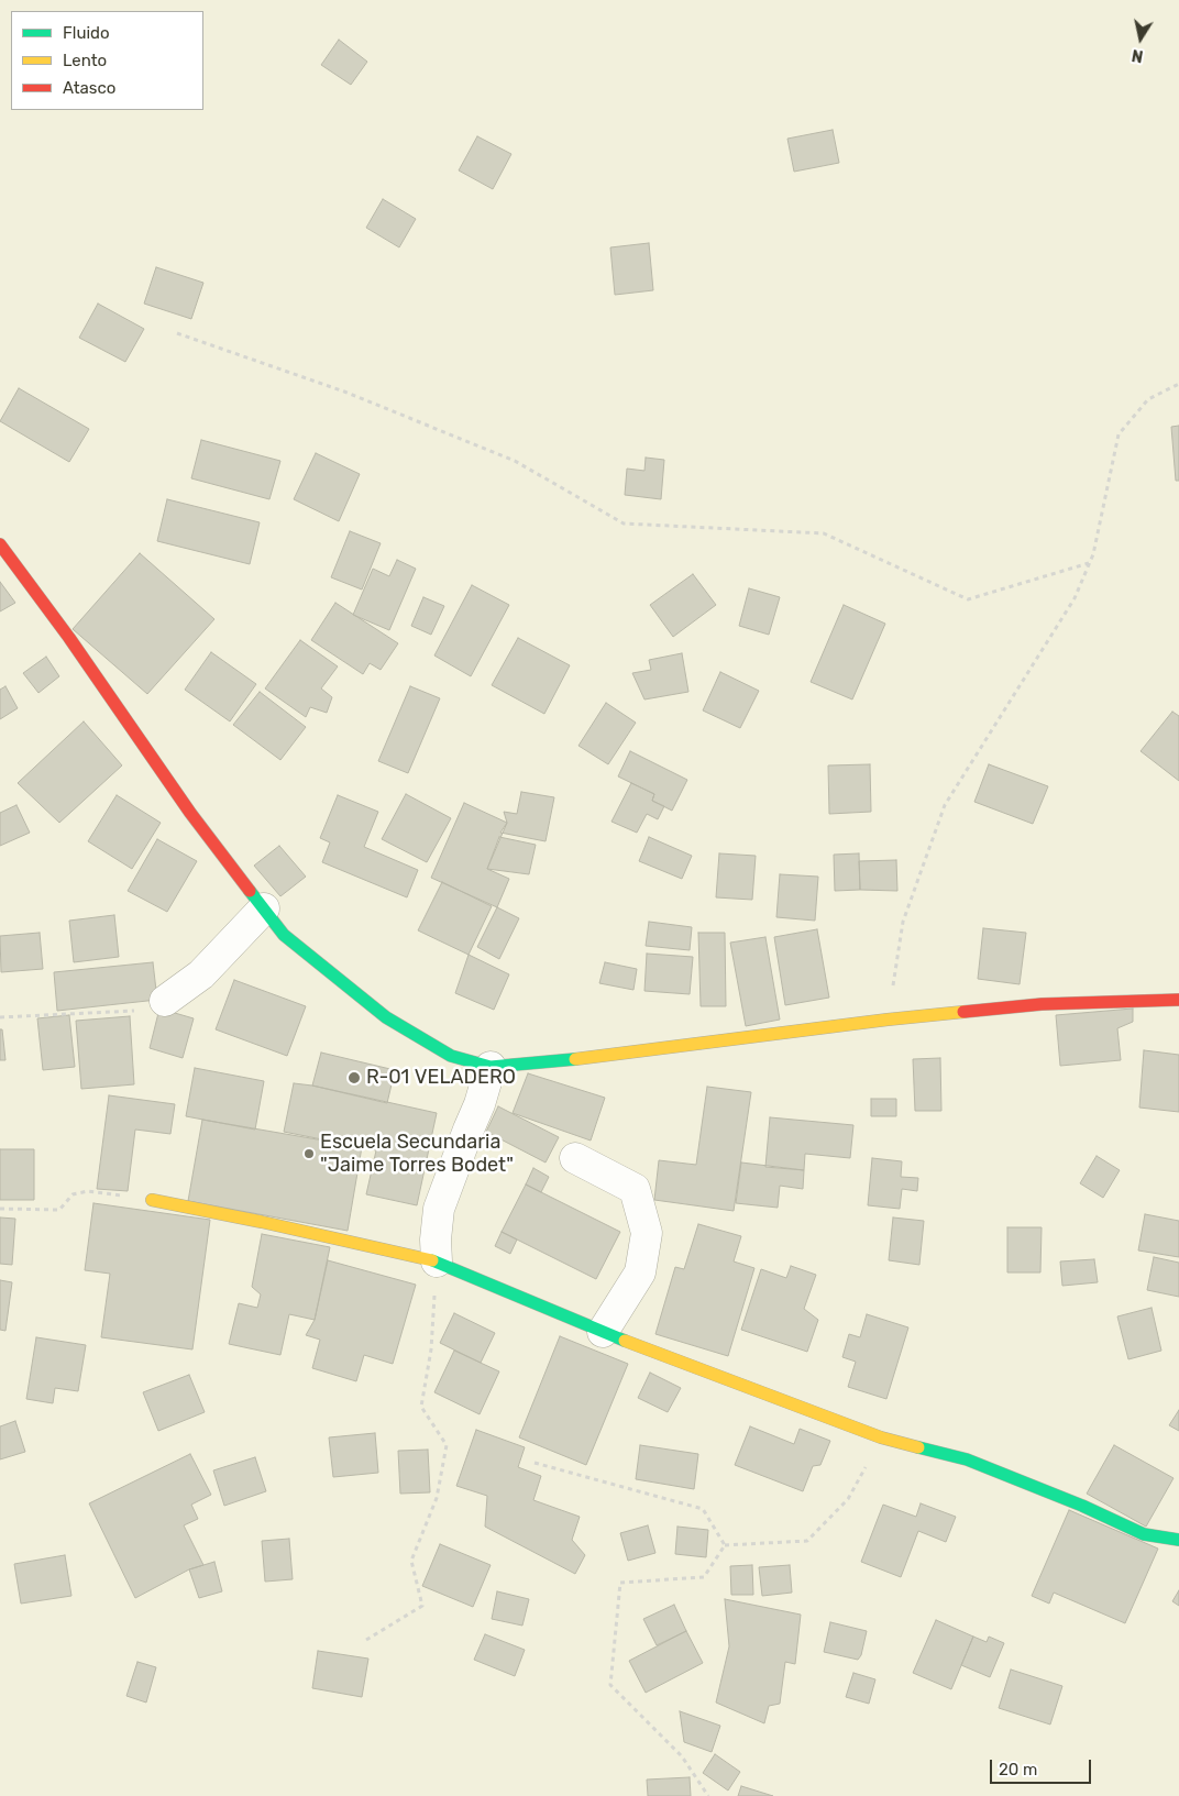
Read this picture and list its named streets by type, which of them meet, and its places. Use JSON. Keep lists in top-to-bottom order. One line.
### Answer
{"places":["R-01 VELADERO","Escuela Secundaria \"Jaime Torres Bodet\""],"legend":["Fluido","Lento","Atasco"],"scale_bar":"20 m","north":"bottom"}
